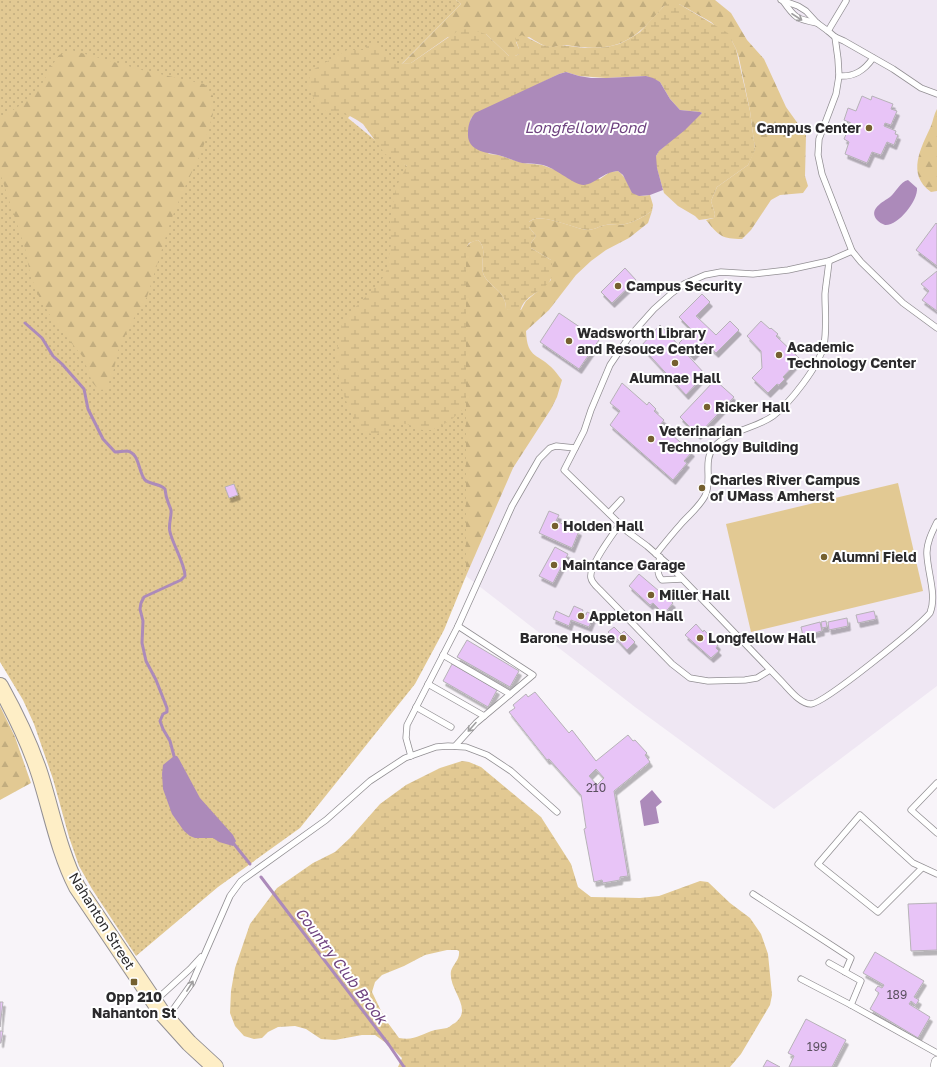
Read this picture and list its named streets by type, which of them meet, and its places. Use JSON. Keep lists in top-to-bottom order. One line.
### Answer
{"streets":{"main road":["Nahanton Street"]},"water":["Longfellow Pond","Country Club Brook"],"places":{"other":["Campus Center","Campus Security","Wadsworth Library and Resouce Center","Academic Technology Center","Alumnae Hall","Ricker Hall","Veterinarian Technology Building","Charles River Campus of UMass Amherst","Holden Hall","Alumni Field","Maintance Garage","Miller Hall","Appleton Hall","Barone House","Longfellow Hall"],"transit":["Opp 210 Nahanton St"]},"house_numbers":["210","189","199"]}
